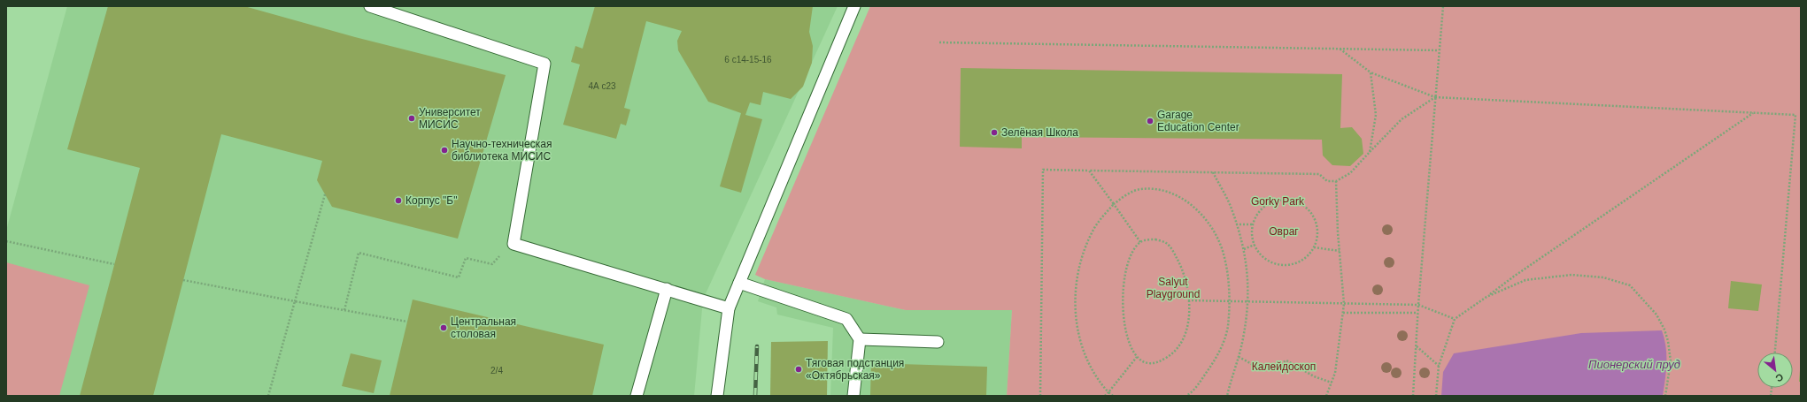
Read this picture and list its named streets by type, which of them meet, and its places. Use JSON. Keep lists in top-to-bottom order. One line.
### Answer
{"water":["Пионерский пруд"],"parks":["Gorky Park","Овраг","Salyut Playground","Калейдоскоп"],"places":["Университет МИСИС","Garage Education Center","Зелёная Школа","Научно-техническая библиотека МИСИС","Корпус \"Б\"","Центральная столовая","Тяговая подстанция «Октябрьская»"],"house_numbers":["6 с14-15-16","4А с23","2/4"],"north":"bottom right"}
